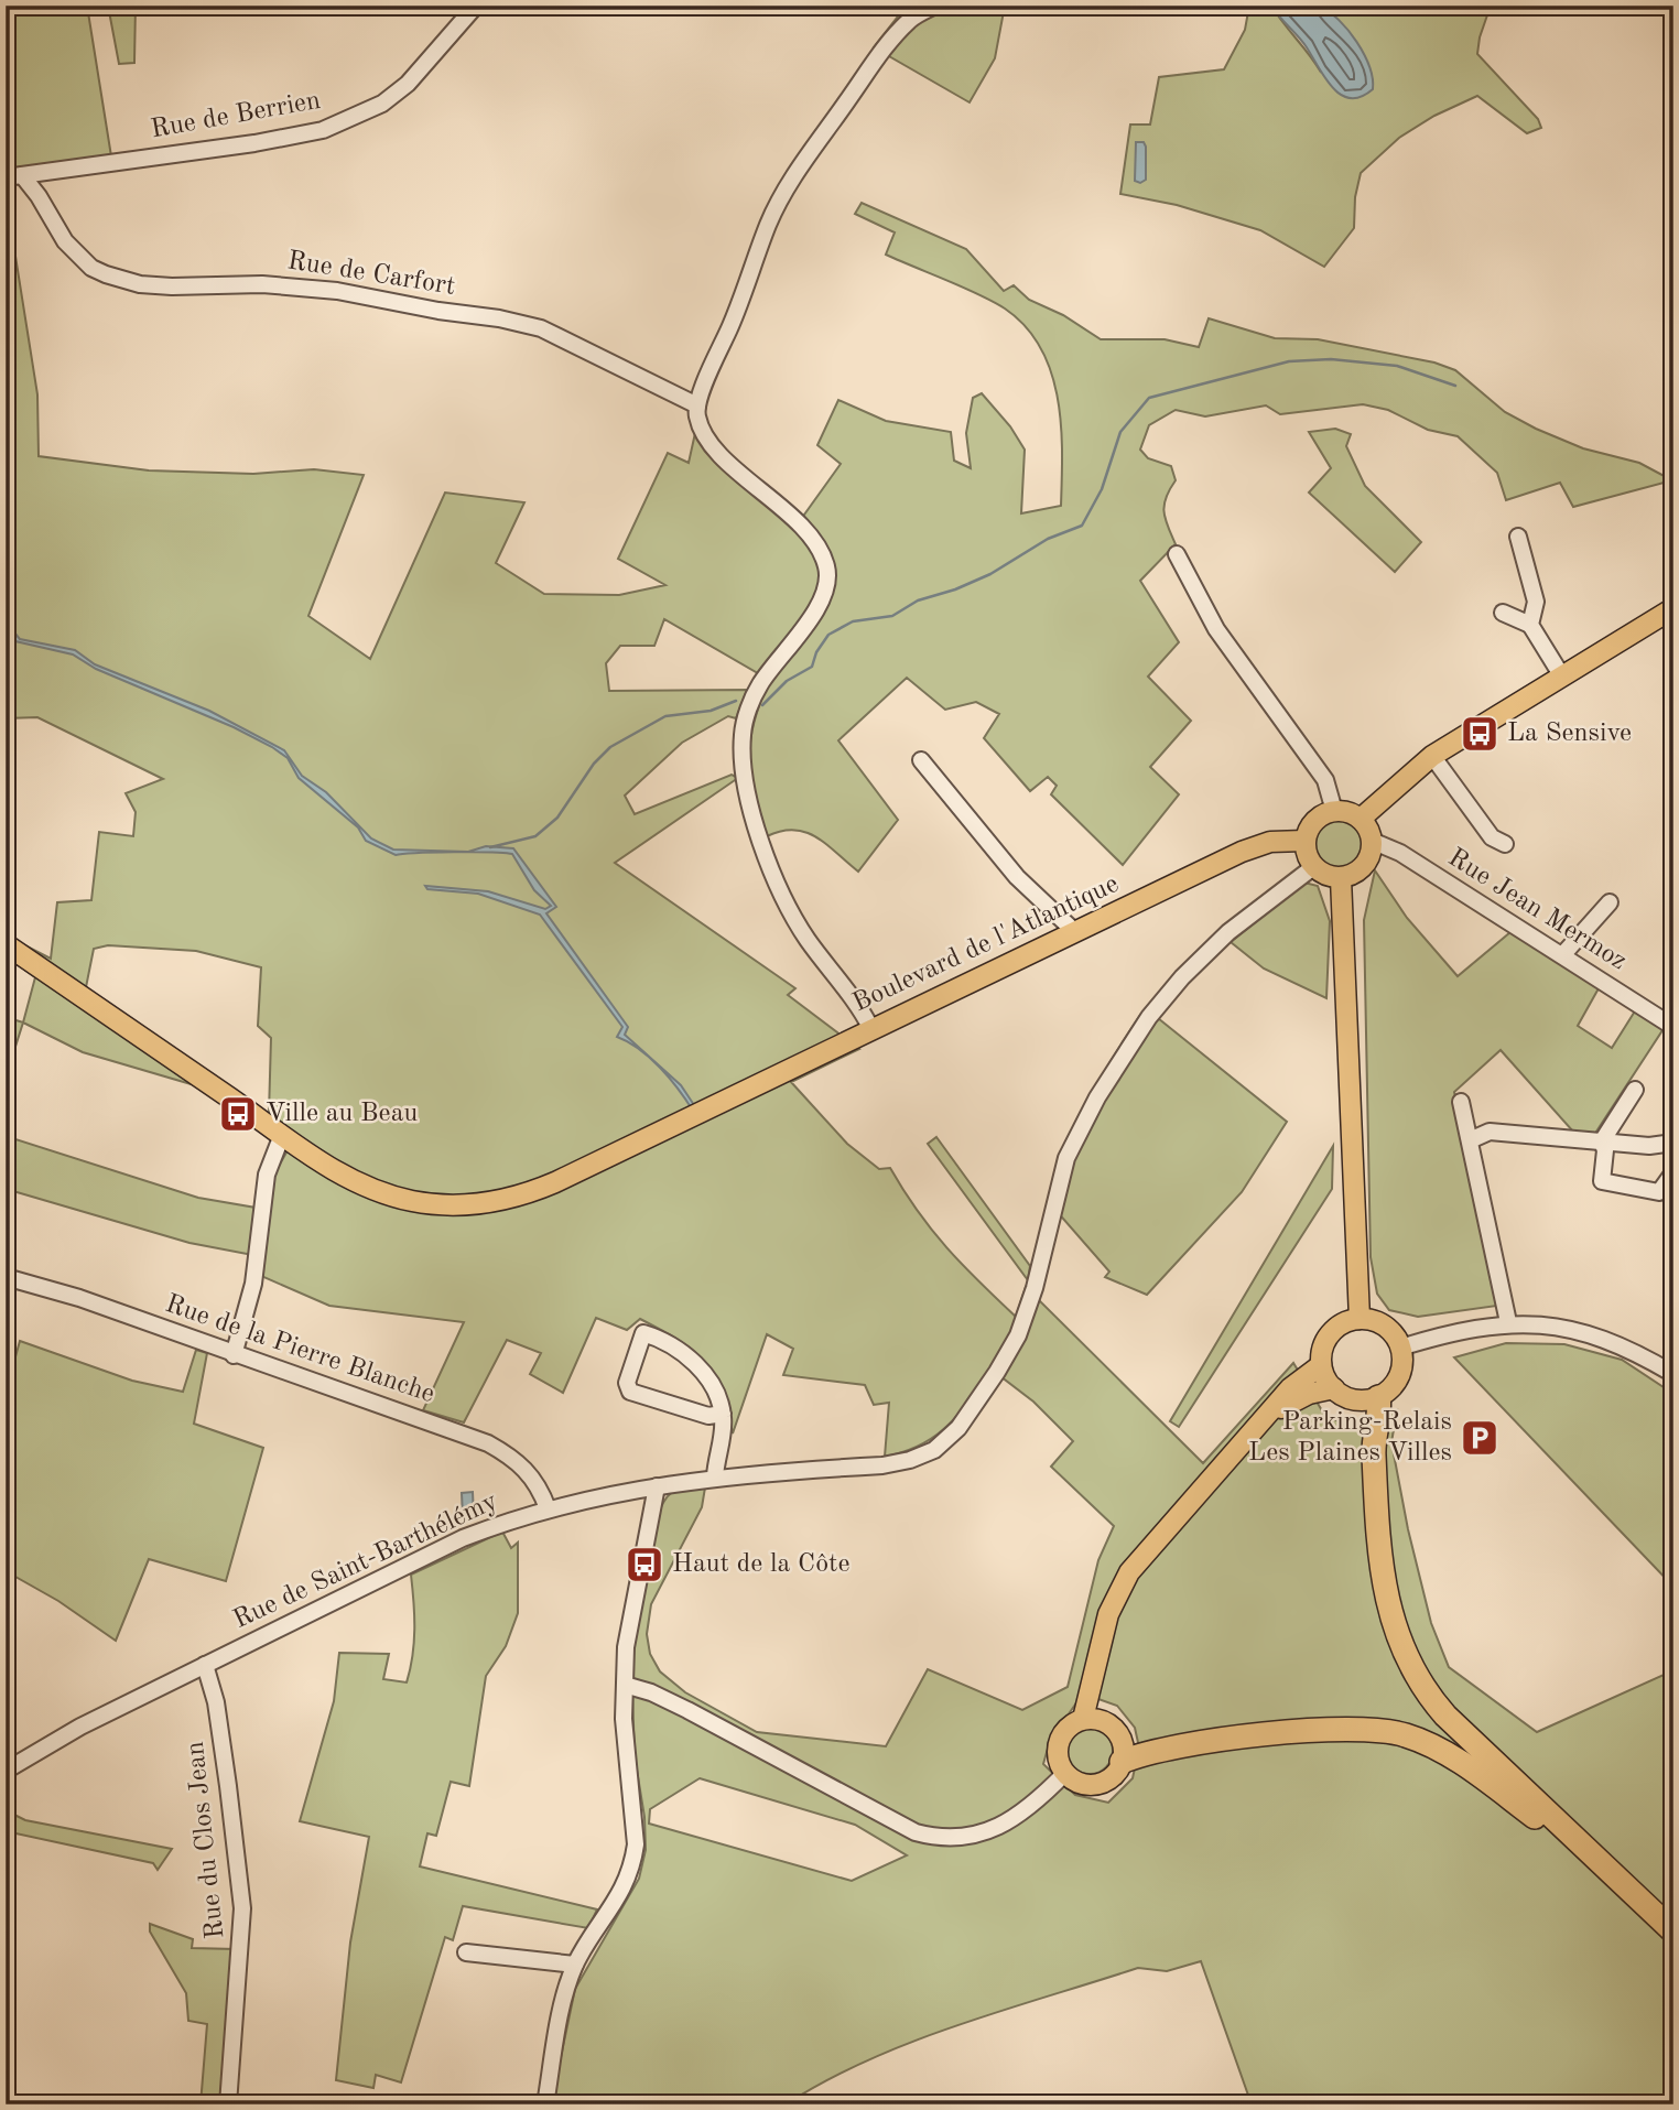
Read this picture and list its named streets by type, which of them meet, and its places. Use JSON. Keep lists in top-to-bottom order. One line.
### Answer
{"streets":{"main road":["Boulevard de l'Atlantique"],"street":["Rue de Berrien","Rue de Carfort","Rue Jean Mermoz","Rue de la Pierre Blanche","Rue de Saint-Barthélémy","Rue du Clos Jean"]},"crossings":[["Rue de Berrien","Rue de Carfort"],["Rue Jean Mermoz","Boulevard de l'Atlantique"],["Rue Jean Mermoz","Rue de Saint-Barthélémy"],["Boulevard de l'Atlantique","Rue de Saint-Barthélémy"],["Rue de la Pierre Blanche","Rue de Saint-Barthélémy"],["Rue de Saint-Barthélémy","Rue du Clos Jean"]],"places":{"bus stop":["La Sensive","Ville au Beau","Haut de la Côte"],"parking":["Parking-Relais Les Plaines Villes"]}}
